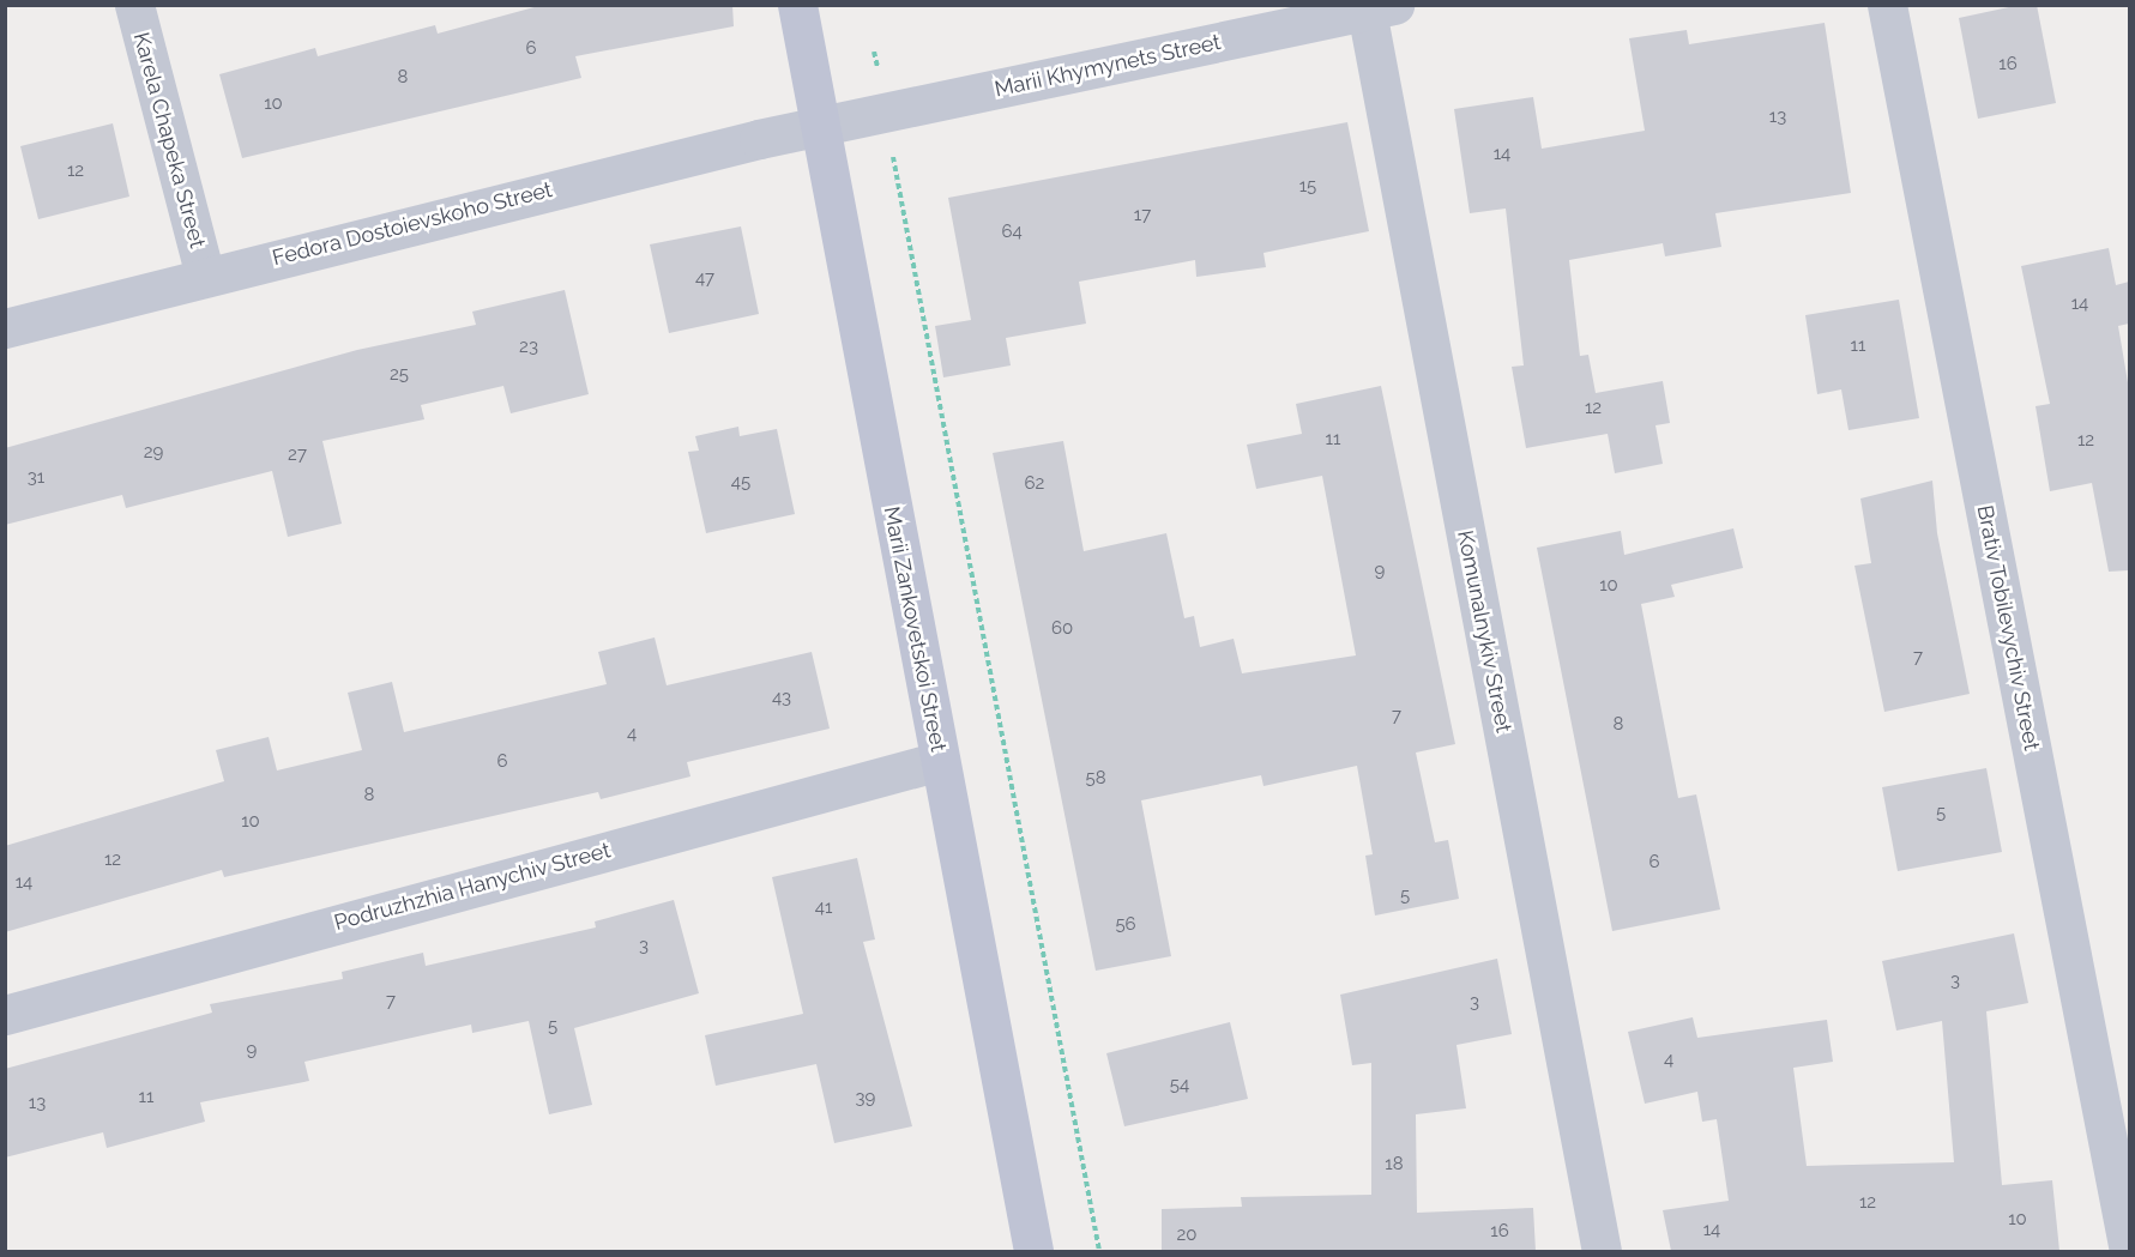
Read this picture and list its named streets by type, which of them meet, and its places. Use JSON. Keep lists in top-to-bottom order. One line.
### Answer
{"streets":{"street":["Marii Khymynets Street","Karela Chapeka Street","Fedora Dostoievskoho Street","Brativ Tobilevychiv Street","Marii Zankovetskoi Street","Komunalnykiv Street","Podruzhzhia Hanychiv Street"]},"crossings":[["Marii Khymynets Street","Fedora Dostoievskoho Street"],["Marii Khymynets Street","Marii Zankovetskoi Street"],["Marii Khymynets Street","Komunalnykiv Street"],["Karela Chapeka Street","Fedora Dostoievskoho Street"],["Fedora Dostoievskoho Street","Marii Zankovetskoi Street"],["Marii Zankovetskoi Street","Podruzhzhia Hanychiv Street"]],"house_numbers":["6","16","8","10","13","14","12","15","17","64","47","14","11","23","25","12","11","12","29","27","31","45","62","9","10","60","7","43","7","8","4","6","58","8","5","10","12","6","14","5","41","56","3","3","7","3","5","9","4","54","11","39","13","18","12","10","14","16","20"]}
